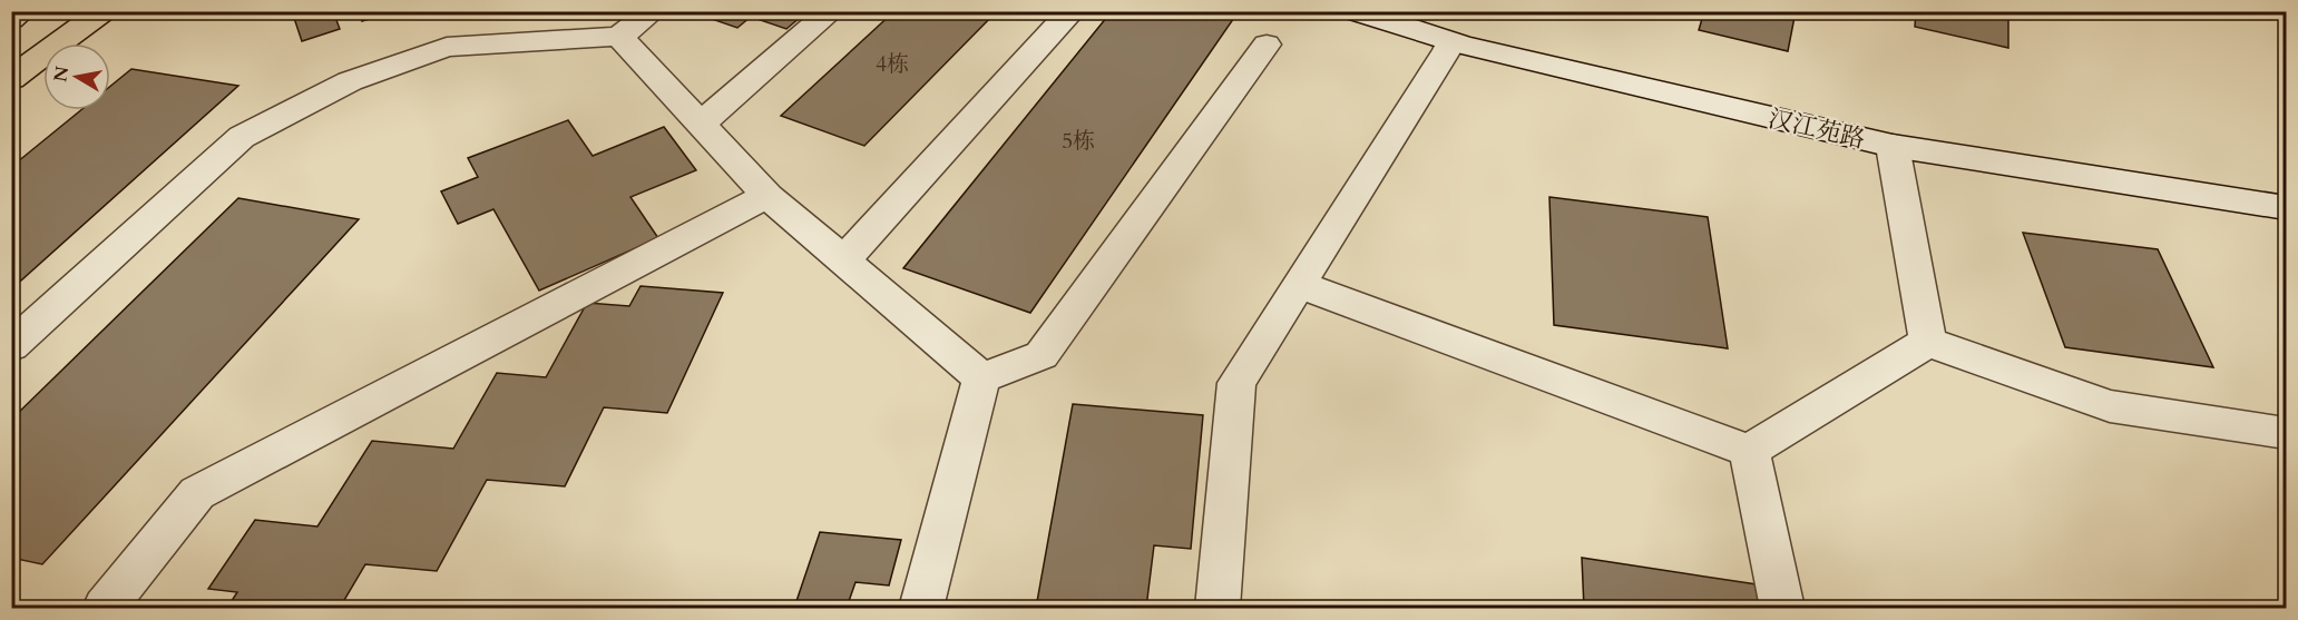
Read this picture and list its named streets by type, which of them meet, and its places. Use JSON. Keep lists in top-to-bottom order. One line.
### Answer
{"streets":{"street":["汉江苑路"]},"house_numbers":["4栋","5栋"],"north":"left"}
